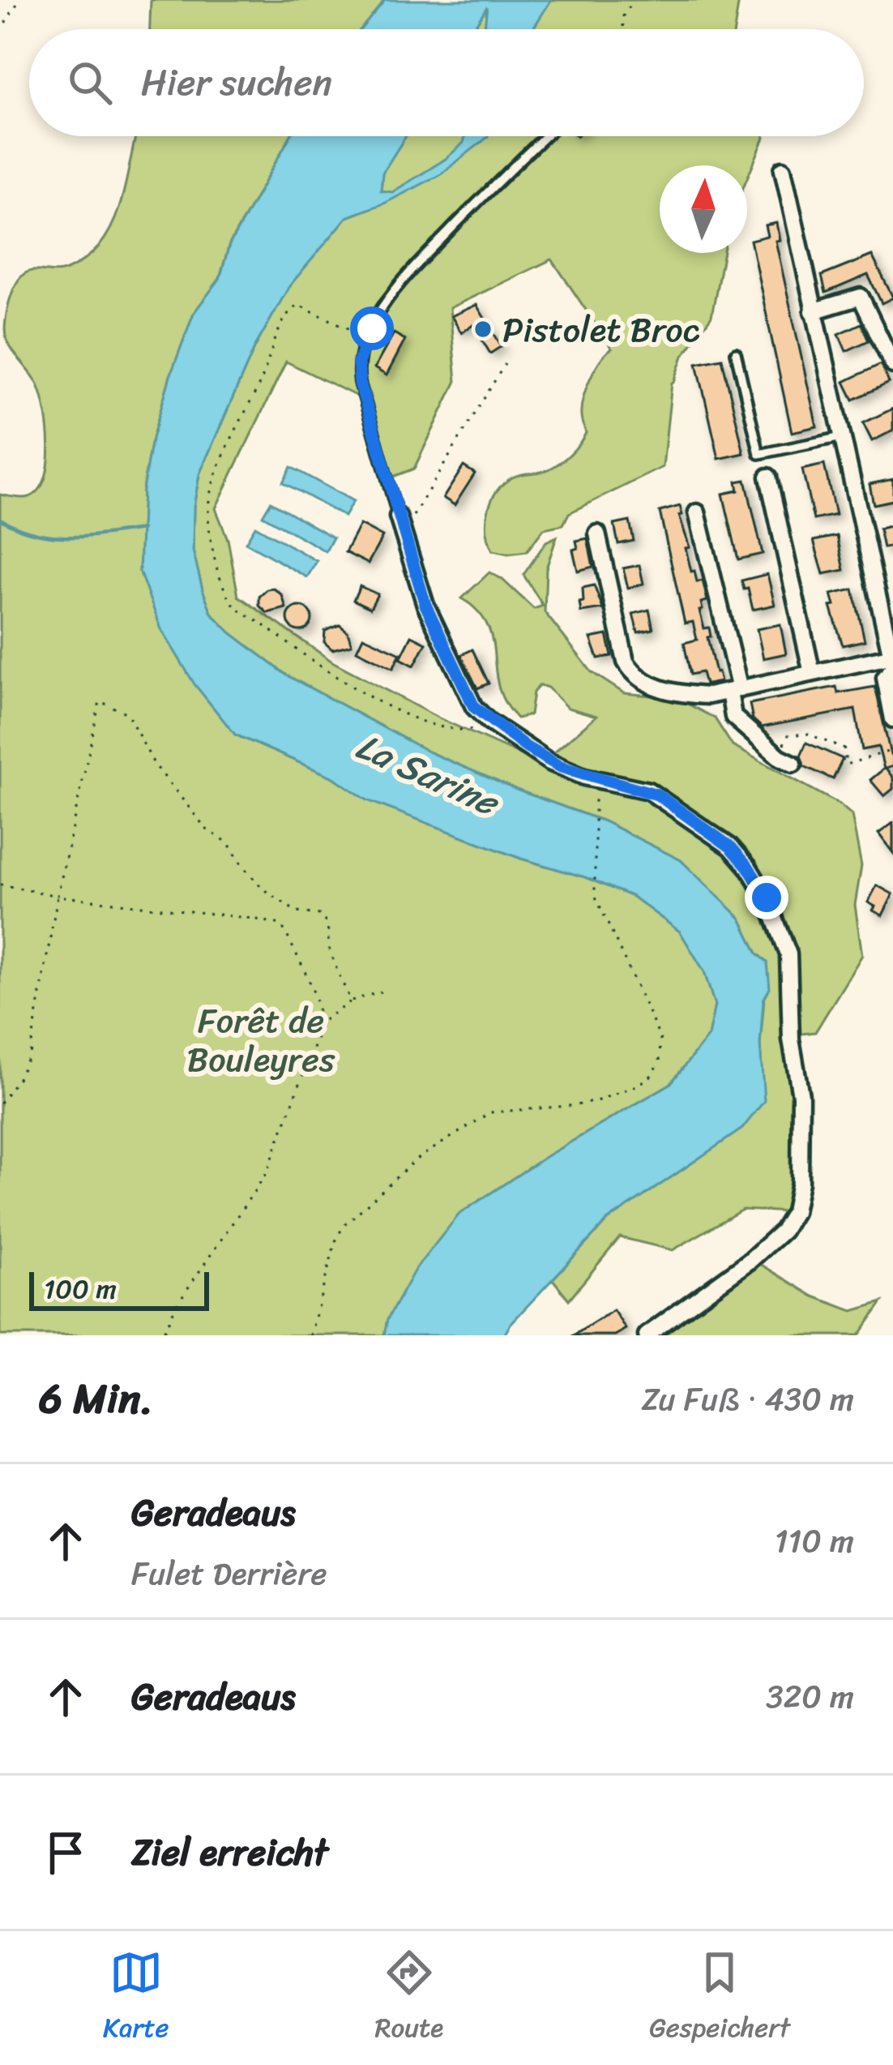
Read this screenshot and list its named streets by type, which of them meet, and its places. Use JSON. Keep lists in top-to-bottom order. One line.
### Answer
{"water":["La Sarine"],"parks":["Forêt de Bouleyres"],"places":["Pistolet Broc"],"scale_bar":"100 m","north":"top","page":{"search":"Hier suchen","scale":"100 m","heading":["6 Min.","Zu Fuß · 430 m"],"list":[["Geradeaus","Fulet Derrière","110 m"],["Geradeaus","320 m"],"Ziel erreicht"],"nav":["Karte","Route","Gespeichert"]}}
